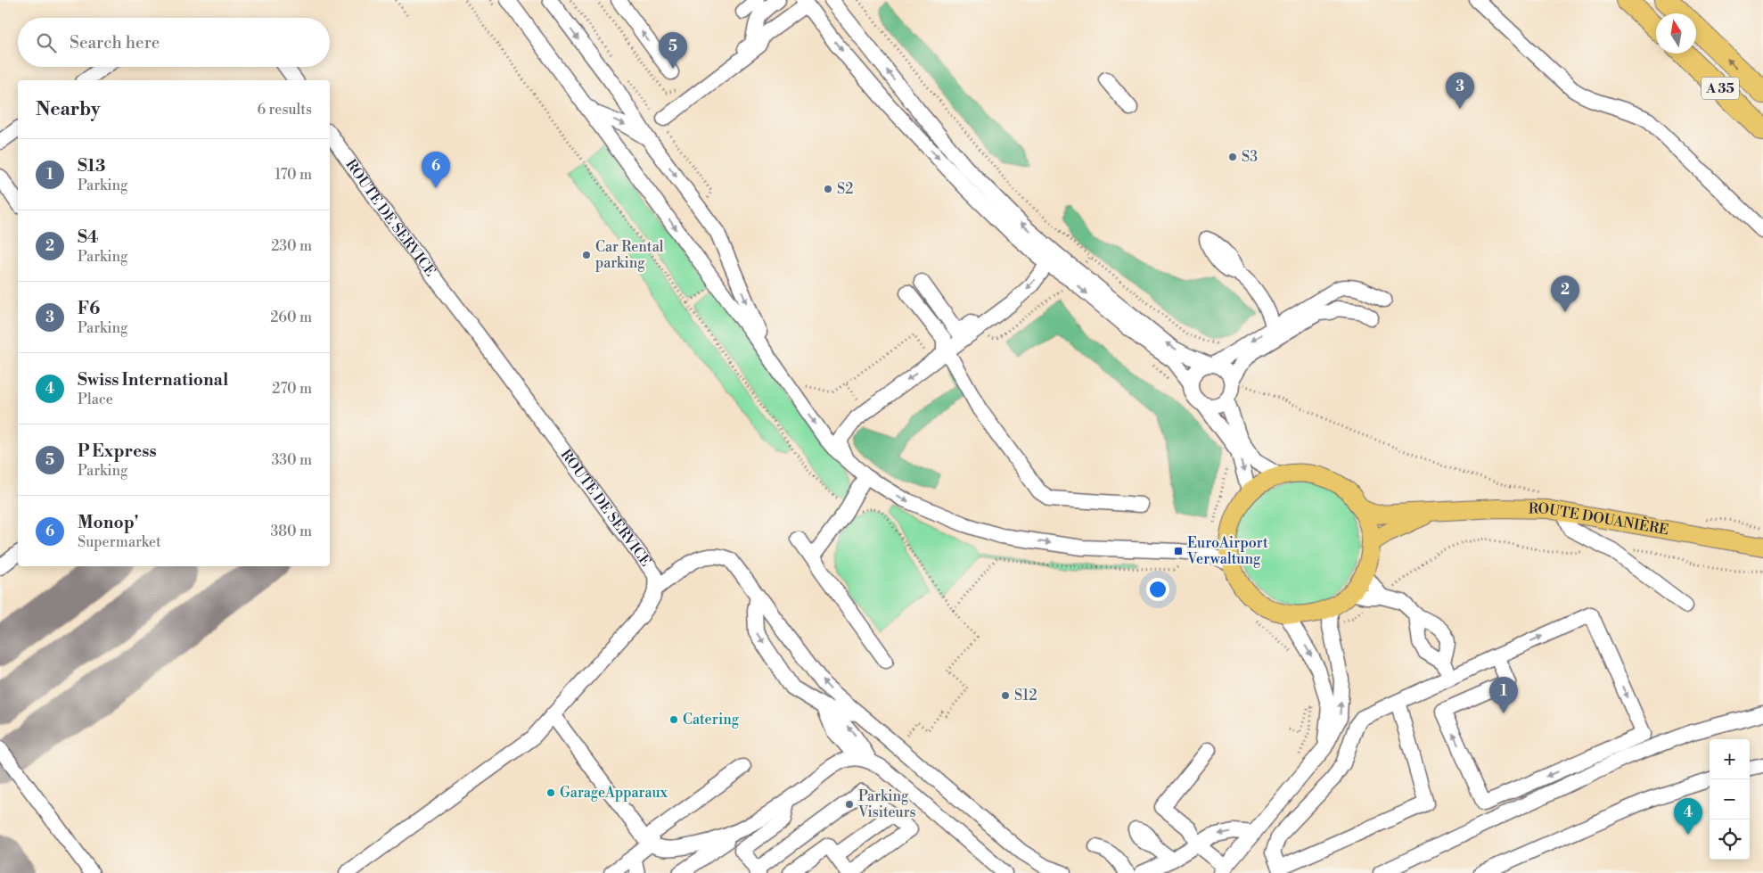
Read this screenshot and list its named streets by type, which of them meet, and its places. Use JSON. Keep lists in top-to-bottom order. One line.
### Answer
{"streets":{"highway":["A 35"],"main road":["ROUTE DOUANIÈRE"],"street":["ROUTE DE SERVICE"]},"places":{"other":["S3","S2","Car Rental parking","S12","Catering","GarageApparaux","Parking Visiteurs"],"transit":["EuroAirport Verwaltung"]},"north":"top","page":{"search":"Search here","pins":["5","3","6","2","1","4"],"heading":["Nearby","6 results"],"list":[{"mark":"1","name":"S13","note":"Parking","value":"170 m"},{"mark":"2","name":"S4","note":"Parking","value":"230 m"},{"mark":"3","name":"F6","note":"Parking","value":"260 m"},{"mark":"4","name":"Swiss International","note":"Place","value":"270 m"},{"mark":"5","name":"P Express","note":"Parking","value":"330 m"},{"mark":"6","name":"Monop'","note":"Supermarket","value":"380 m"}],"map_buttons":["+","−"]}}
